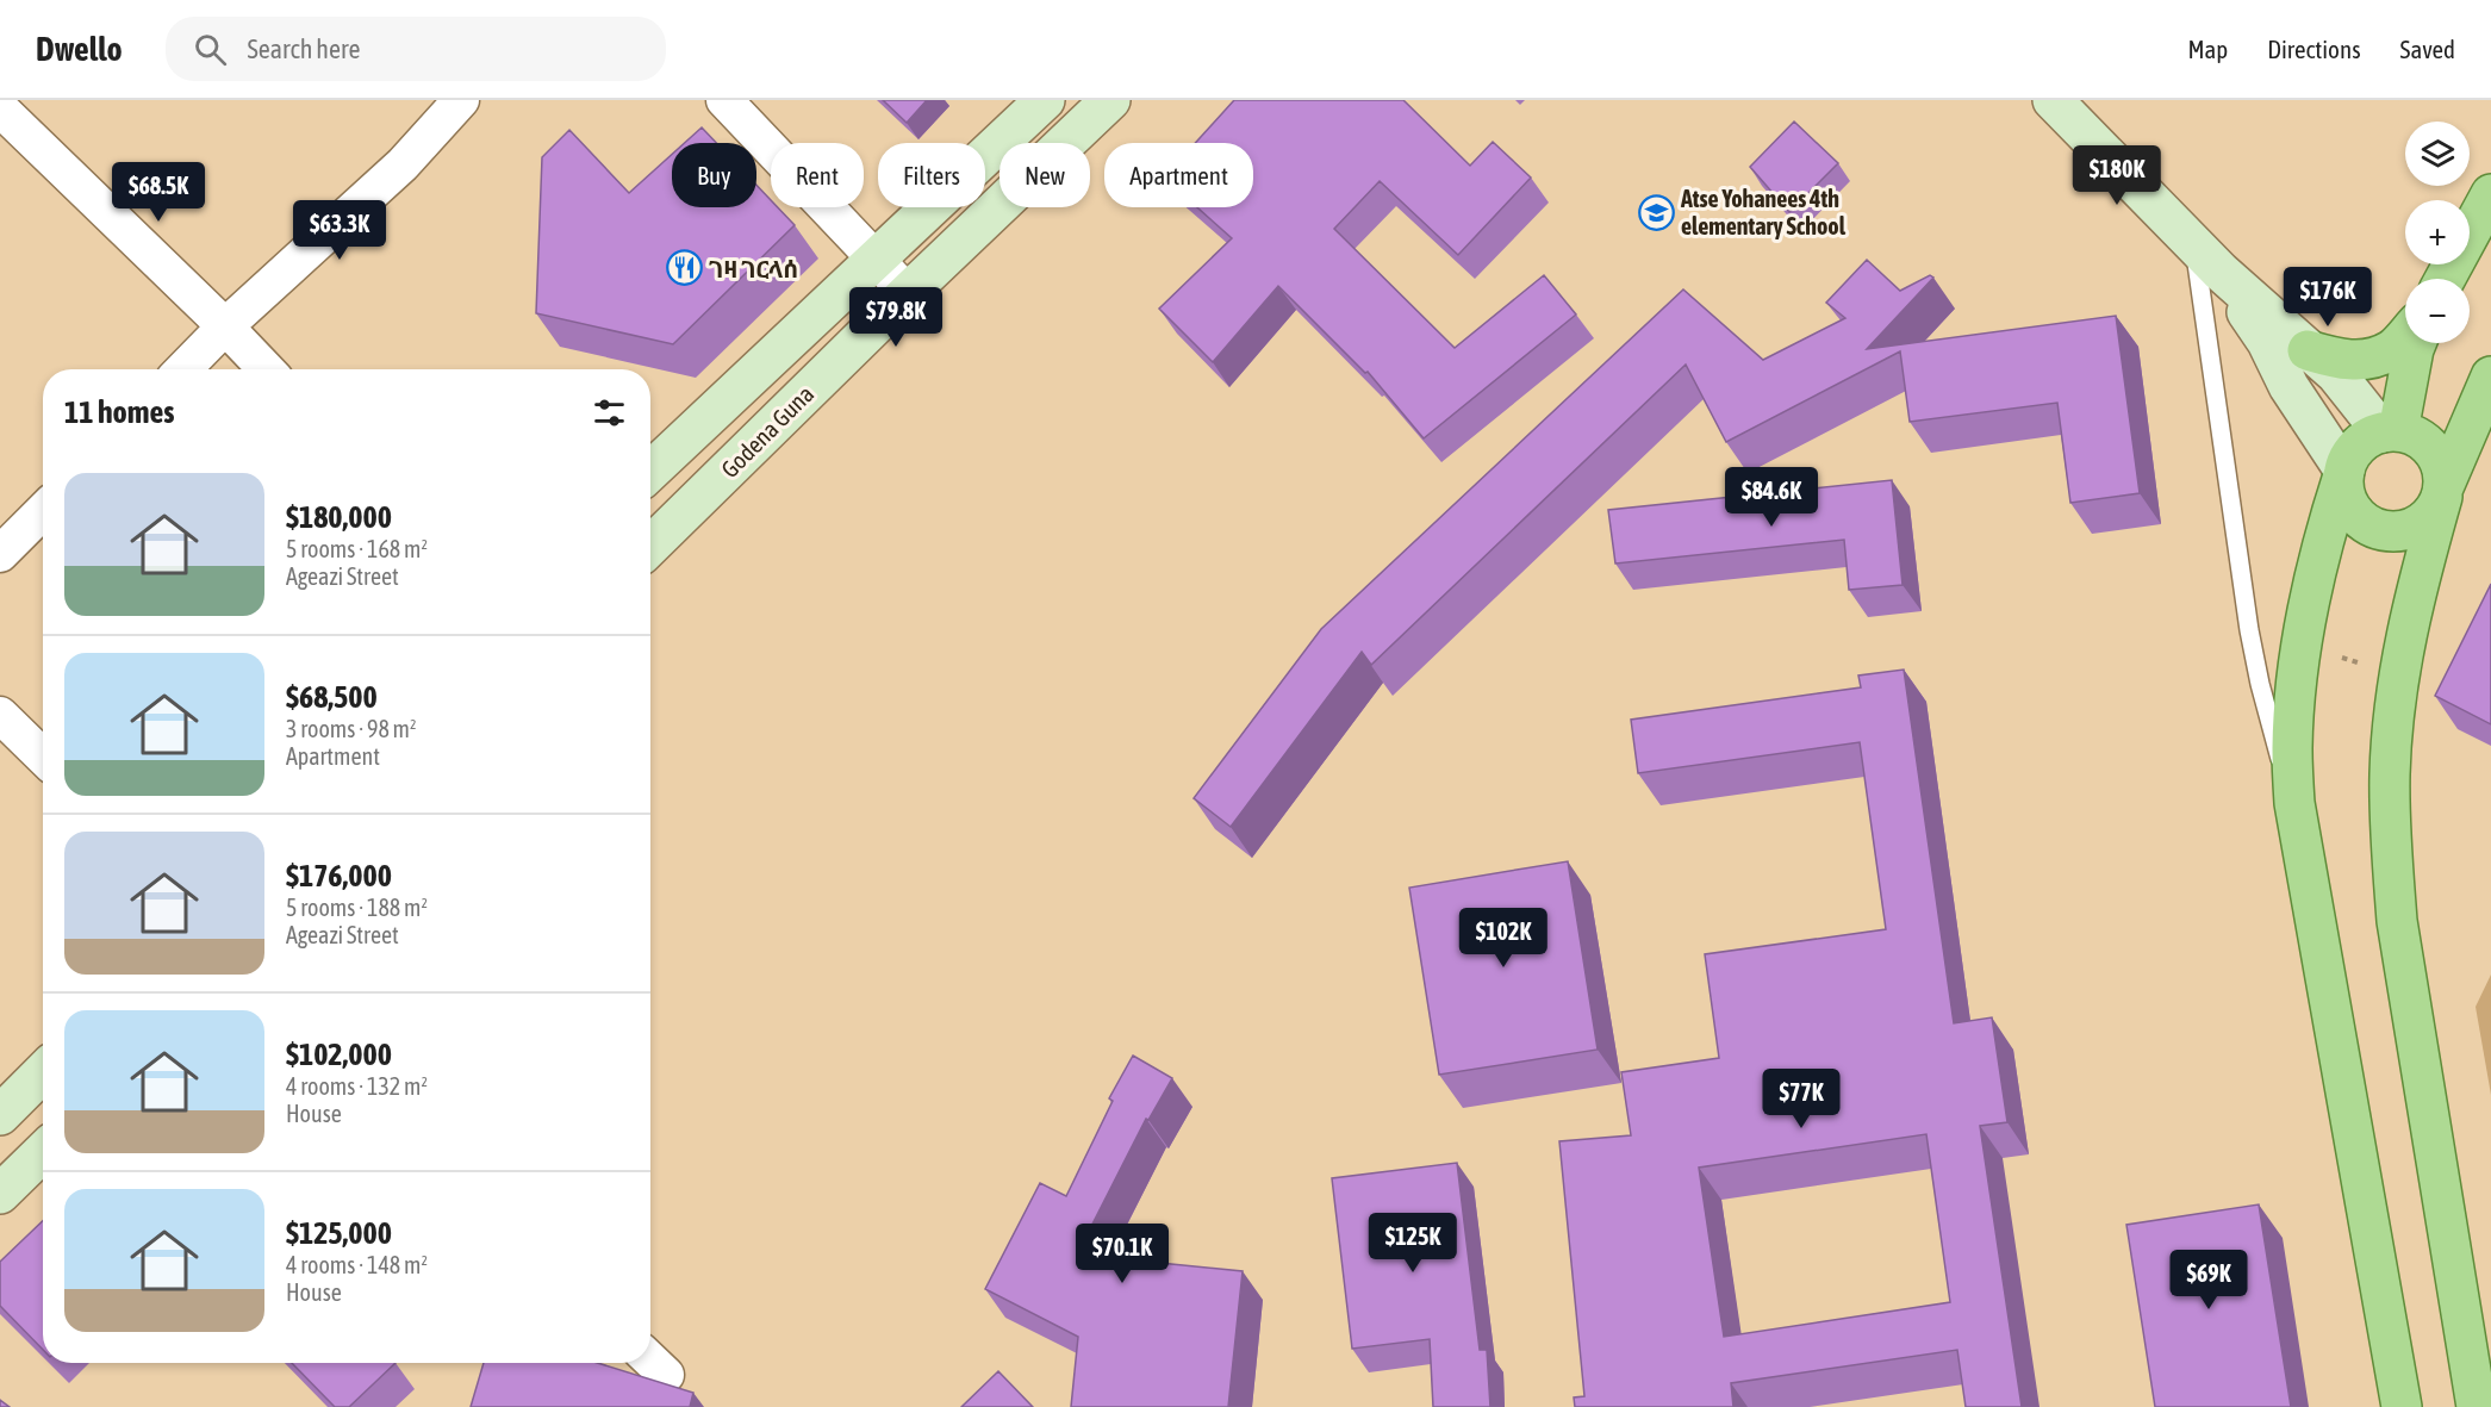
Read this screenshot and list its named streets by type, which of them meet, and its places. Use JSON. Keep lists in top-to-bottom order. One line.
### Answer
{"streets":{"main road":["Godena Guna"]},"places":{"school or university":["Atse Yohanees 4th elementary School"],"restaurant":["ገዛ ገርላሰ"]},"page":{"header":"Dwello","search":"Search here","nav":["Map","Directions","Saved"],"map_buttons":["+","−"],"chip":["Buy","Rent","Filters","New","Apartment"],"price":["$180K","$68.5K","$63.3K","$176K","$79.8K","$84.6K","$102K","$77K","$125K","$70.1K","$69K"],"heading":"11 homes","list":[{"name":"$180,000","note":"5 rooms · 168 m² · Ageazi Street"},{"name":"$68,500","note":"3 rooms · 98 m² · Apartment"},{"name":"$176,000","note":"5 rooms · 188 m² · Ageazi Street"},{"name":"$102,000","note":"4 rooms · 132 m² · House"},{"name":"$125,000","note":"4 rooms · 148 m² · House"}]}}
